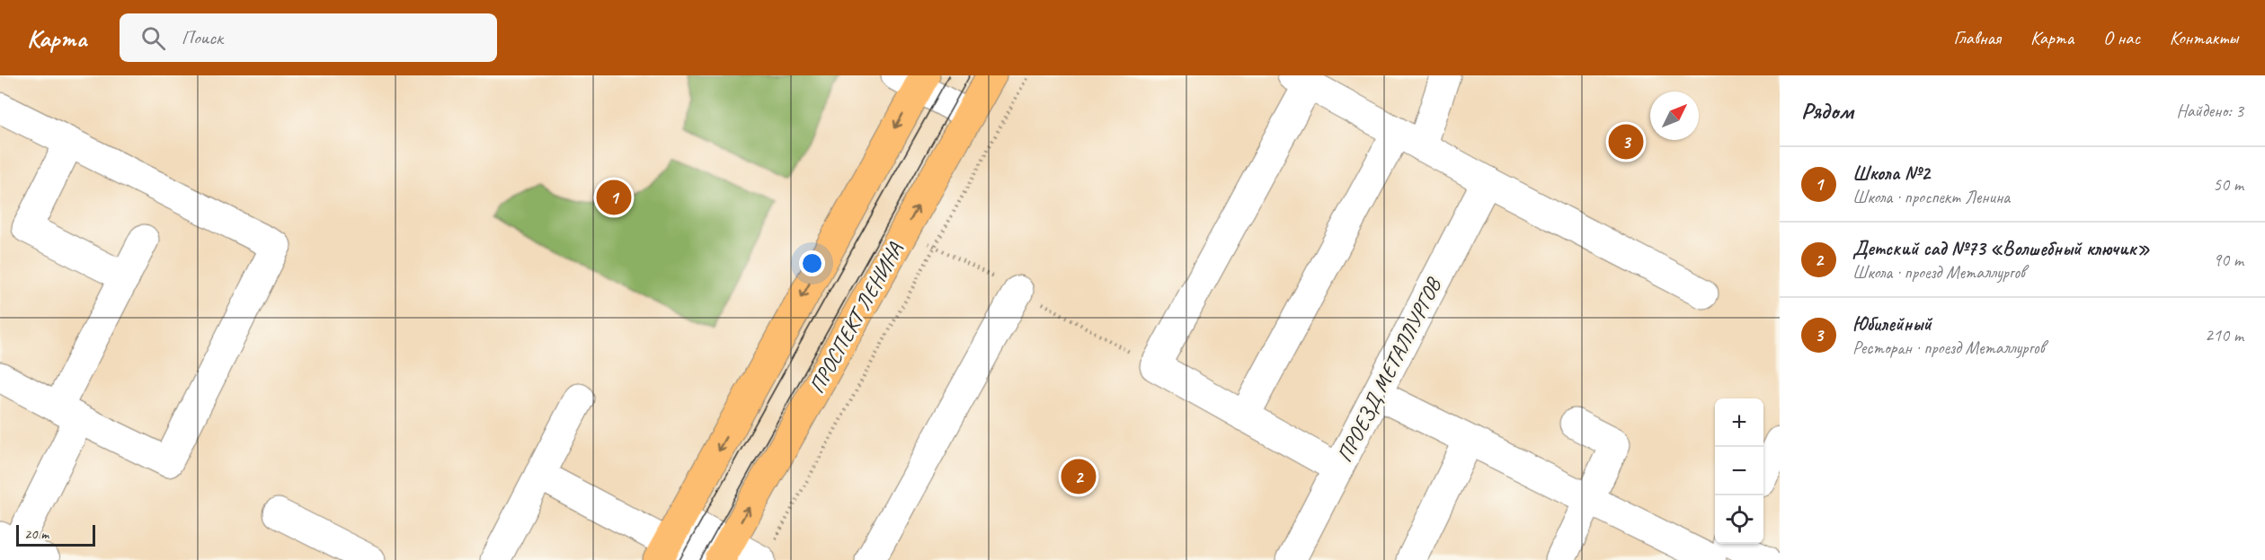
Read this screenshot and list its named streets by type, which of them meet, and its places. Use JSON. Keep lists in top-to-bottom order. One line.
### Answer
{"streets":{"main road":["ПРОСПЕКТ ЛЕНИНА"],"street":["ПРОЕЗД МЕТАЛЛУРГОВ"]},"scale_bar":"20 m","north":"top right","page":{"header":"Карта","search":"Поиск","nav":["Главная","Карта","О нас","Контакты"],"heading":["Рядом","Найдено: 3"],"pins":["3","1","2"],"list":[{"mark":"1","name":"Школа №2","note":"Школа · проспект Ленина","value":"50 m"},{"mark":"2","name":"Детский сад №73 «Волшебный ключик»","note":"Школа · проезд Металлургов","value":"90 m"},{"mark":"3","name":"Юбилейный","note":"Ресторан · проезд Металлургов","value":"210 m"}],"map_buttons":["+","−"],"scale":"20 m"}}
